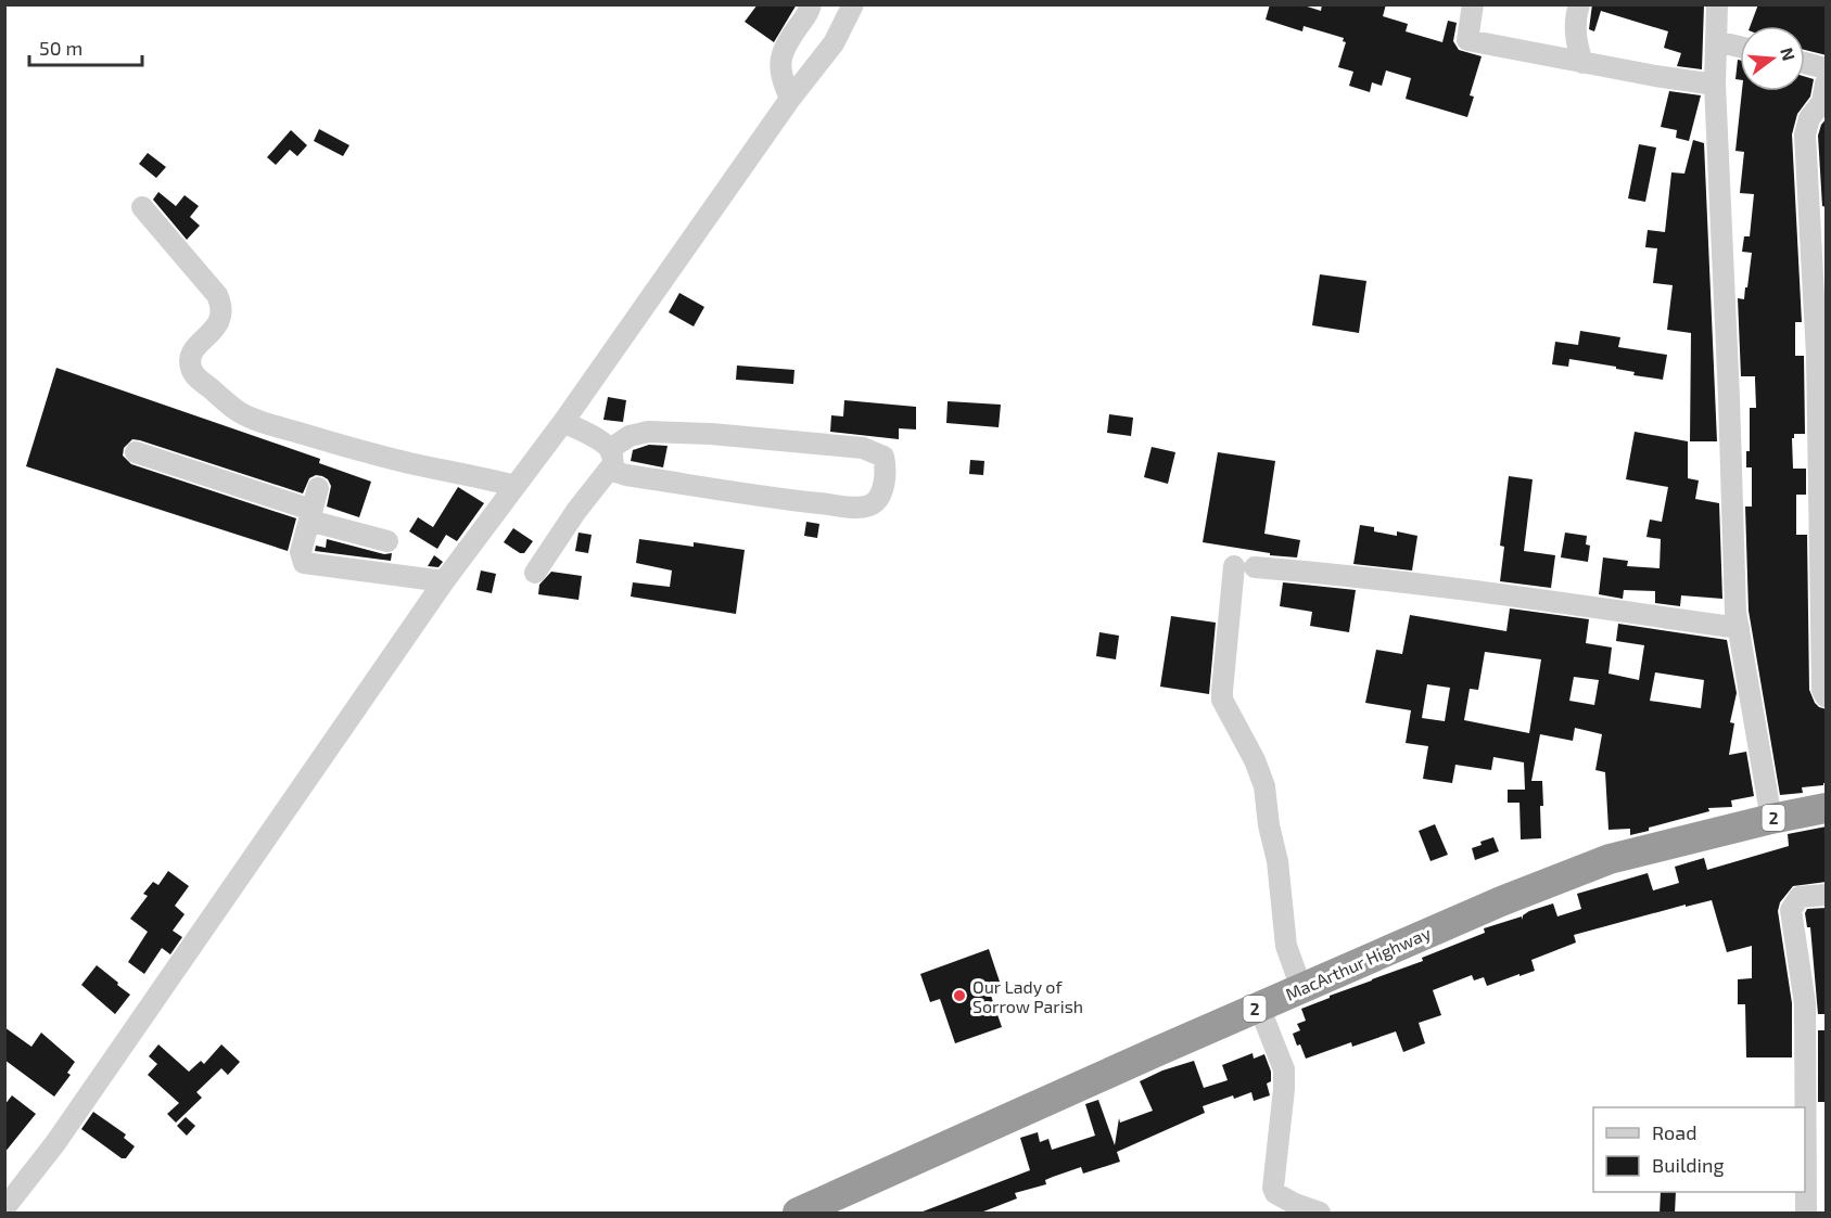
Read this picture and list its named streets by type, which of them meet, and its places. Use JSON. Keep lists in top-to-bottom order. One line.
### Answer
{"streets":{"highway":["2","MacArthur Highway"]},"places":["Our Lady of Sorrow Parish"],"legend":["Road","Building"],"scale_bar":"50 m","north":"right"}
